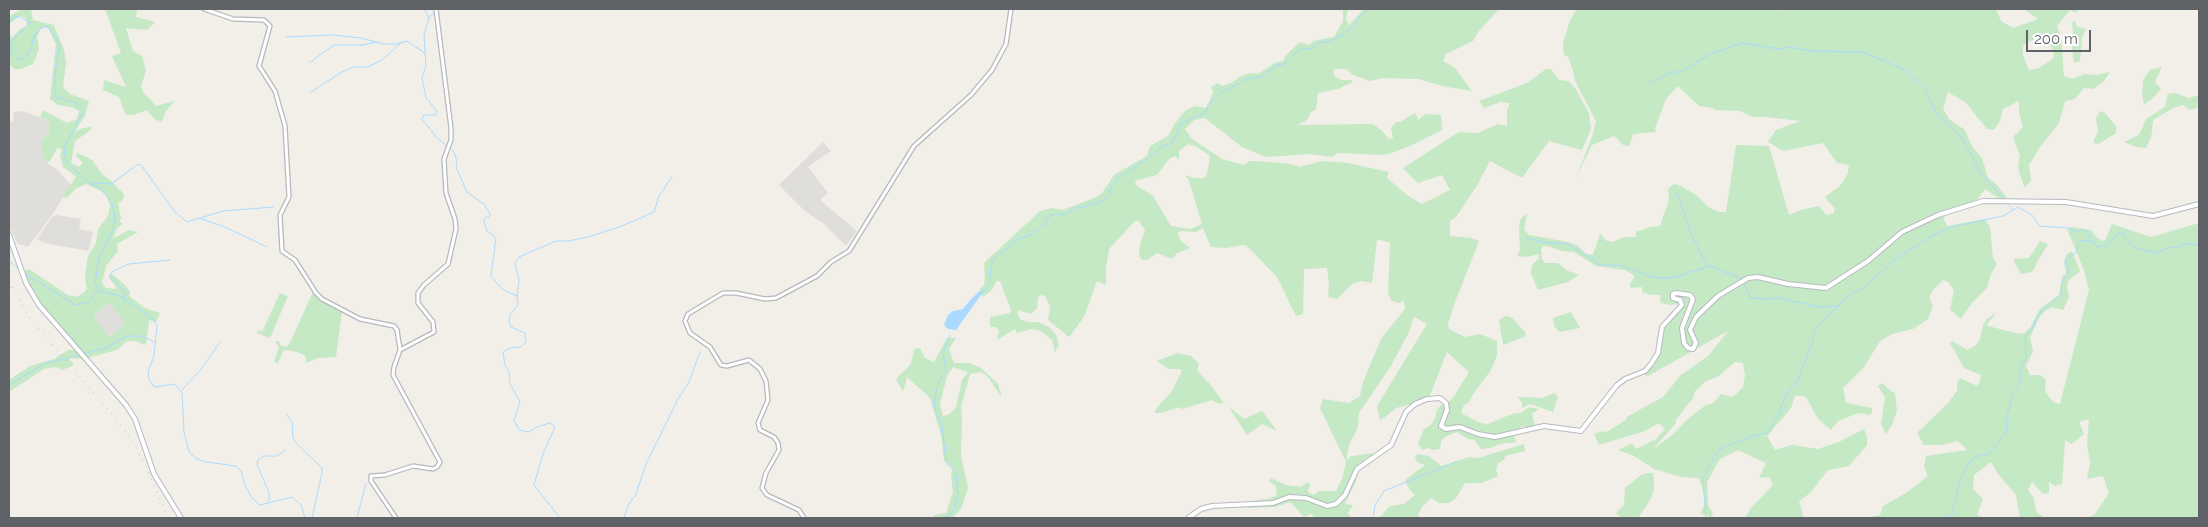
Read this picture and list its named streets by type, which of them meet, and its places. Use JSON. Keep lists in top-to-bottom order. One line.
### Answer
{"scale_bar":"200 m"}
